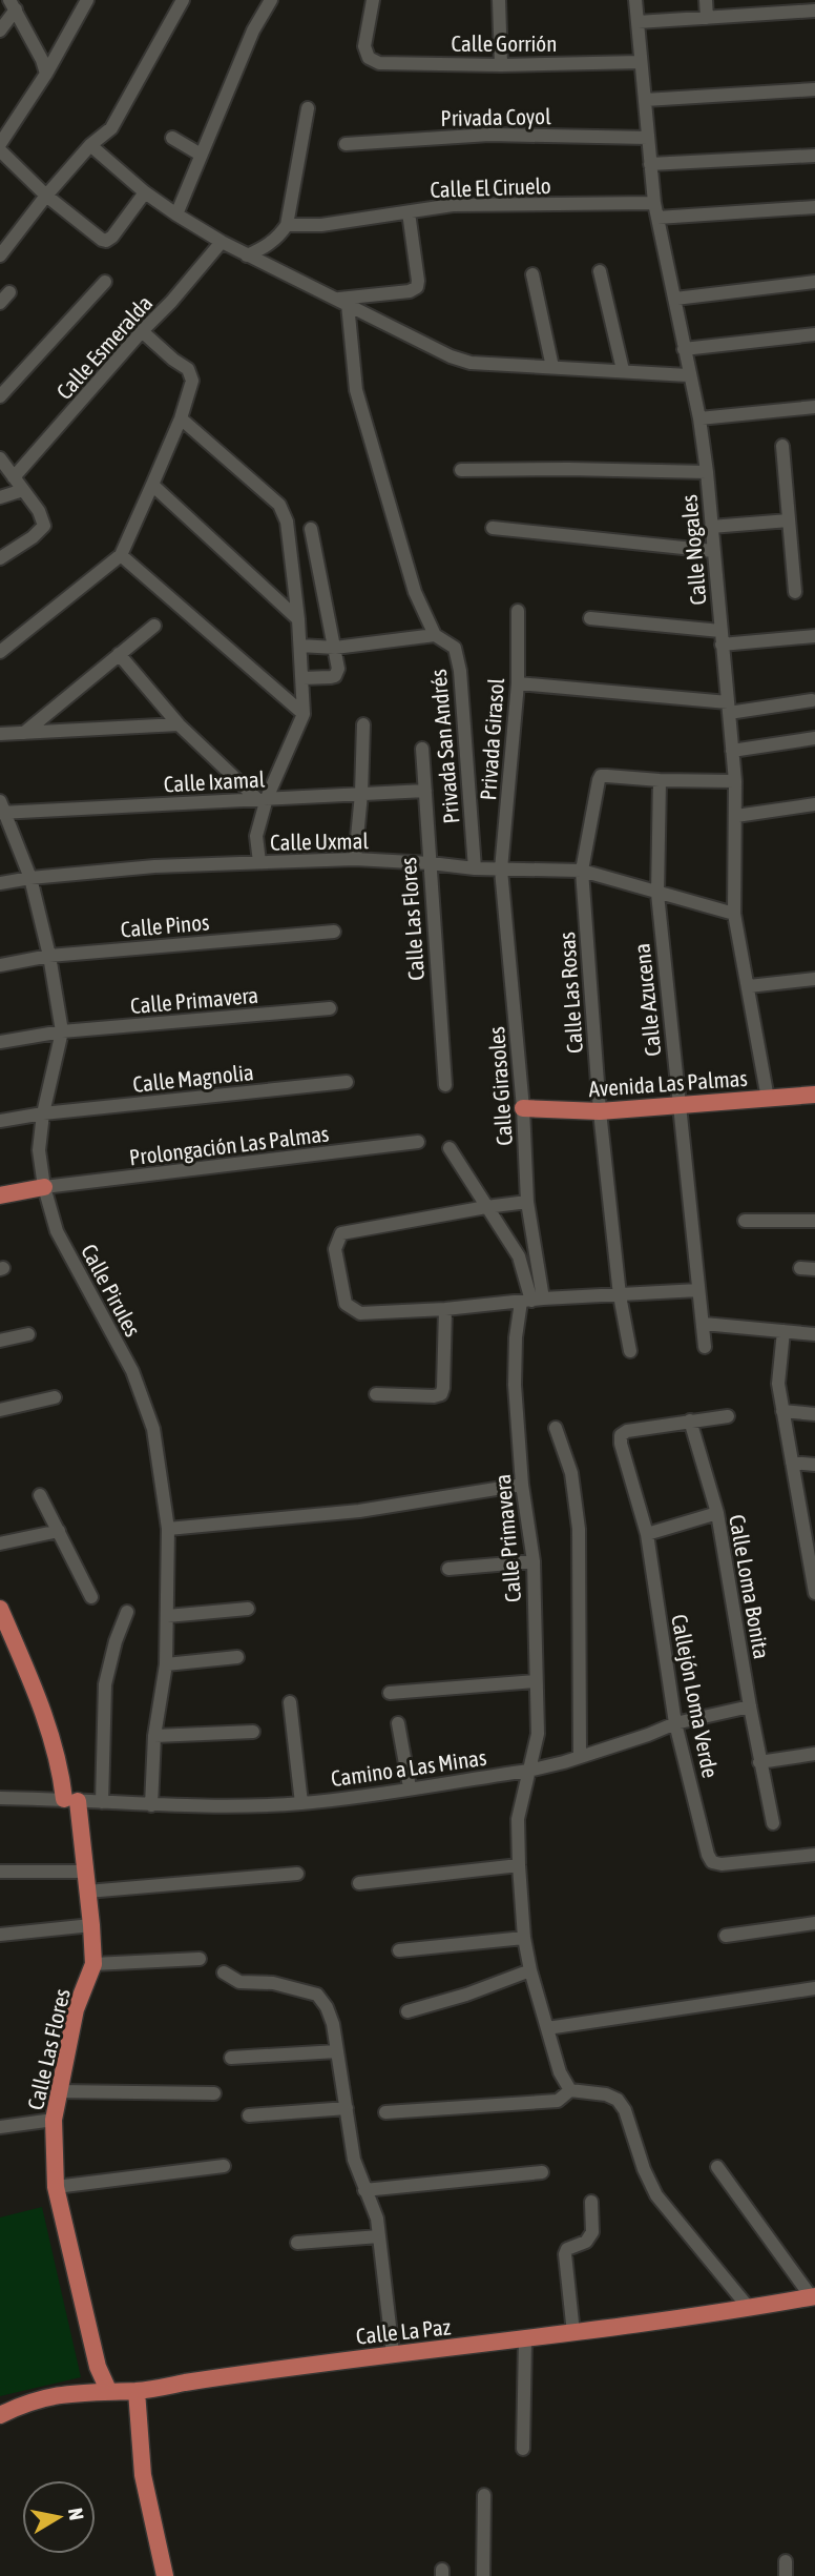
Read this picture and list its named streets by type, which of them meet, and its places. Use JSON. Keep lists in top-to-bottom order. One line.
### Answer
{"streets":{"main road":["Calle Las Flores","Avenida Las Palmas","Calle La Paz"],"street":["Calle Gorrión","Privada Coyol","Calle El Ciruelo","Calle Esmeralda","Calle Nogales","Privada Girasol","Privada San Andrés","Calle Ixamal","Calle Uxmal","Calle Pinos","Calle Las Rosas","Calle Primavera","Calle Azucena","Calle Magnolia","Calle Girasoles","Prolongación Las Palmas","Calle Pirules","Calle Loma Bonita","Callejón Loma Verde","Camino a Las Minas"]},"crossings":[["Calle Gorrión","Calle Nogales"],["Privada Coyol","Calle Nogales"],["Calle El Ciruelo","Calle Nogales"],["Calle Nogales","Calle Uxmal"],["Calle Nogales","Avenida Las Palmas"],["Privada Girasol","Calle Uxmal"],["Privada Girasol","Calle Girasoles"],["Privada San Andrés","Calle Uxmal"],["Calle Ixamal","Calle Las Flores"],["Calle Ixamal","Calle Pirules"],["Calle Uxmal","Calle Las Flores"],["Calle Uxmal","Calle Las Rosas"],["Calle Uxmal","Calle Azucena"],["Calle Uxmal","Calle Girasoles"],["Calle Uxmal","Calle Pirules"],["Calle Las Flores","Camino a Las Minas"],["Calle Las Flores","Calle La Paz"],["Calle Pinos","Calle Pirules"],["Calle Las Rosas","Calle Azucena"],["Calle Las Rosas","Avenida Las Palmas"],["Calle Primavera","Calle Girasoles"],["Calle Primavera","Calle Pirules"],["Calle Primavera","Camino a Las Minas"],["Calle Azucena","Avenida Las Palmas"],["Calle Magnolia","Calle Pirules"],["Avenida Las Palmas","Calle Girasoles"],["Prolongación Las Palmas","Calle Pirules"],["Calle Pirules","Camino a Las Minas"],["Calle Loma Bonita","Callejón Loma Verde"],["Calle Loma Bonita","Camino a Las Minas"],["Callejón Loma Verde","Camino a Las Minas"]],"north":"right"}
